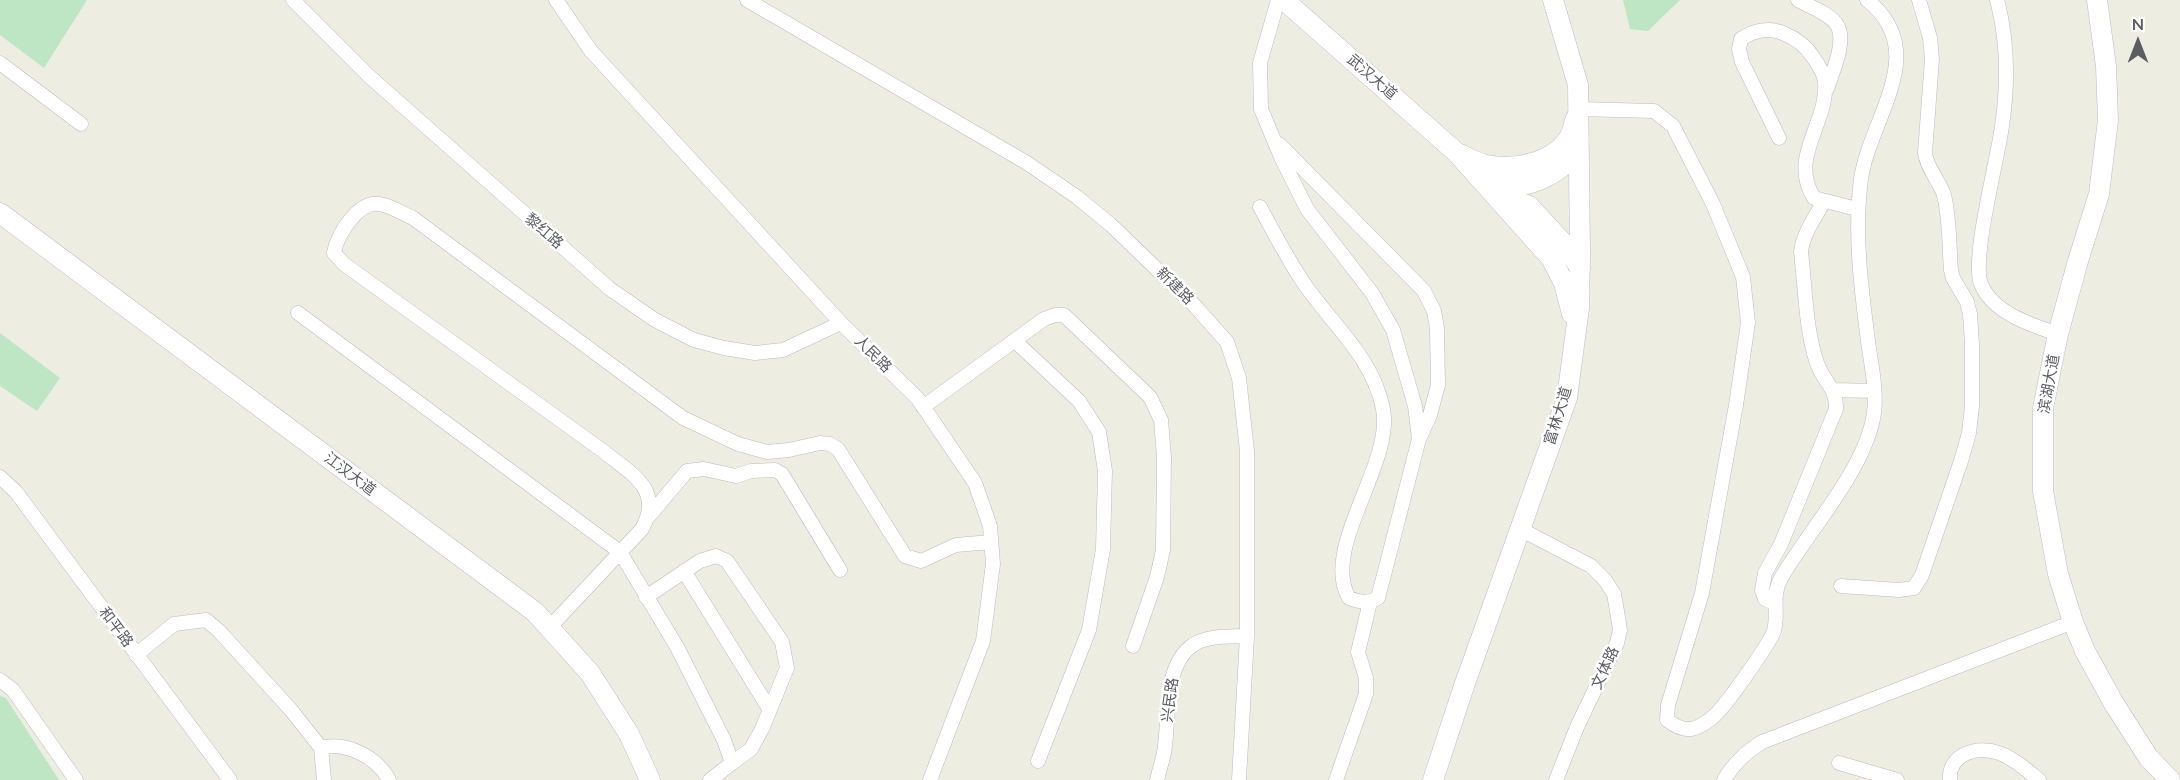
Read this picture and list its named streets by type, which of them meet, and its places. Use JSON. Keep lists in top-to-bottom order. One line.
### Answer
{"streets":{"main road":["武汉大道","滨湖大道","富林大道","江汉大道"],"street":["黎红路","新建路","人民路","和平路","文体路","兴民路"]},"crossings":[["黎红路","人民路"],["新建路","兴民路"],["富林大道","文体路"]],"north":"top"}
